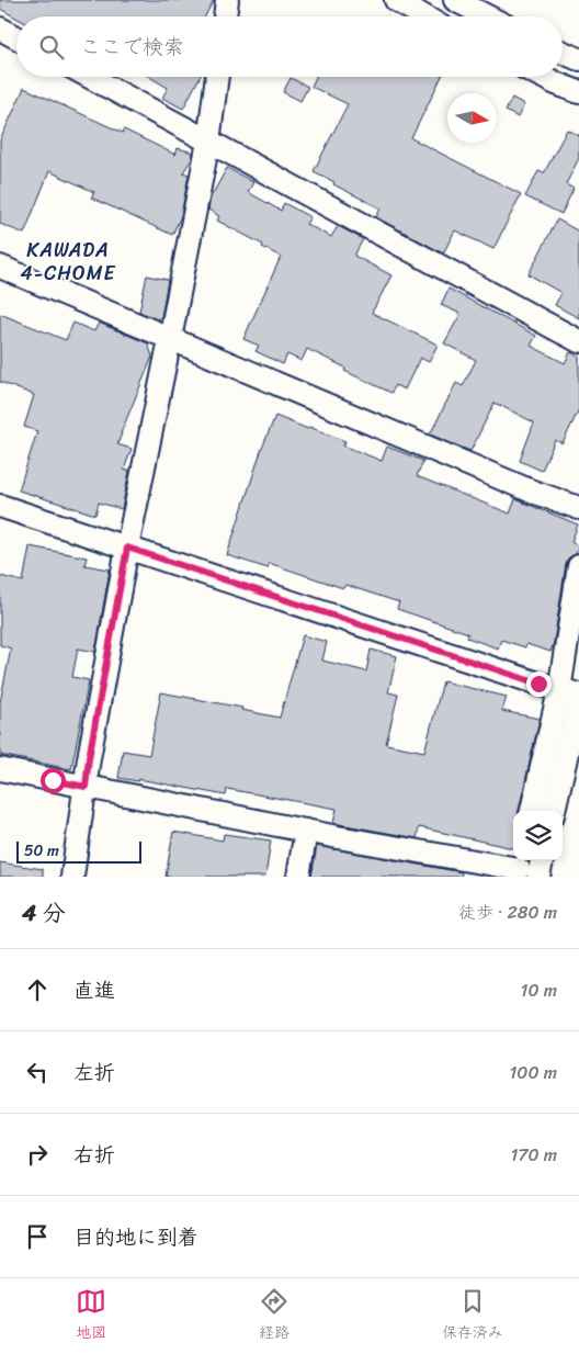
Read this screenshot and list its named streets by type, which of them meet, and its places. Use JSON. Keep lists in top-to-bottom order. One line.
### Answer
{"districts":["KAWADA 4-CHOME"],"scale_bar":"50 m","north":"right","page":{"search":"ここで検索","scale":"50 m","heading":["4 分","徒歩 · 280 m"],"list":[["直進","10 m"],["左折","100 m"],["右折","170 m"],"目的地に到着"],"nav":["地図","経路","保存済み"]}}
